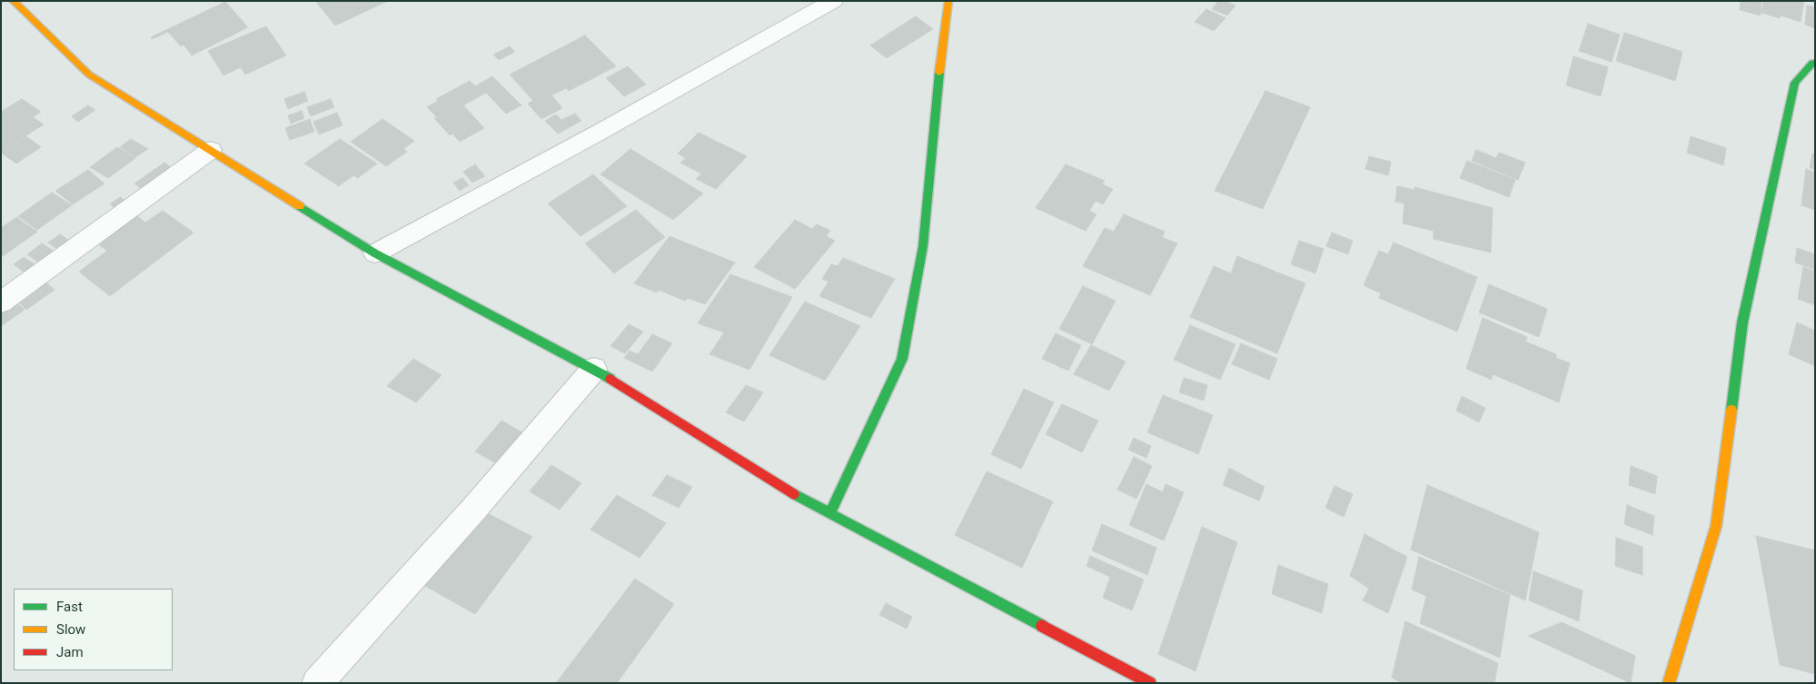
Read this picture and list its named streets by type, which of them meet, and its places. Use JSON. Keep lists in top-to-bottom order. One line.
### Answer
{"legend":["Fast","Slow","Jam"]}
